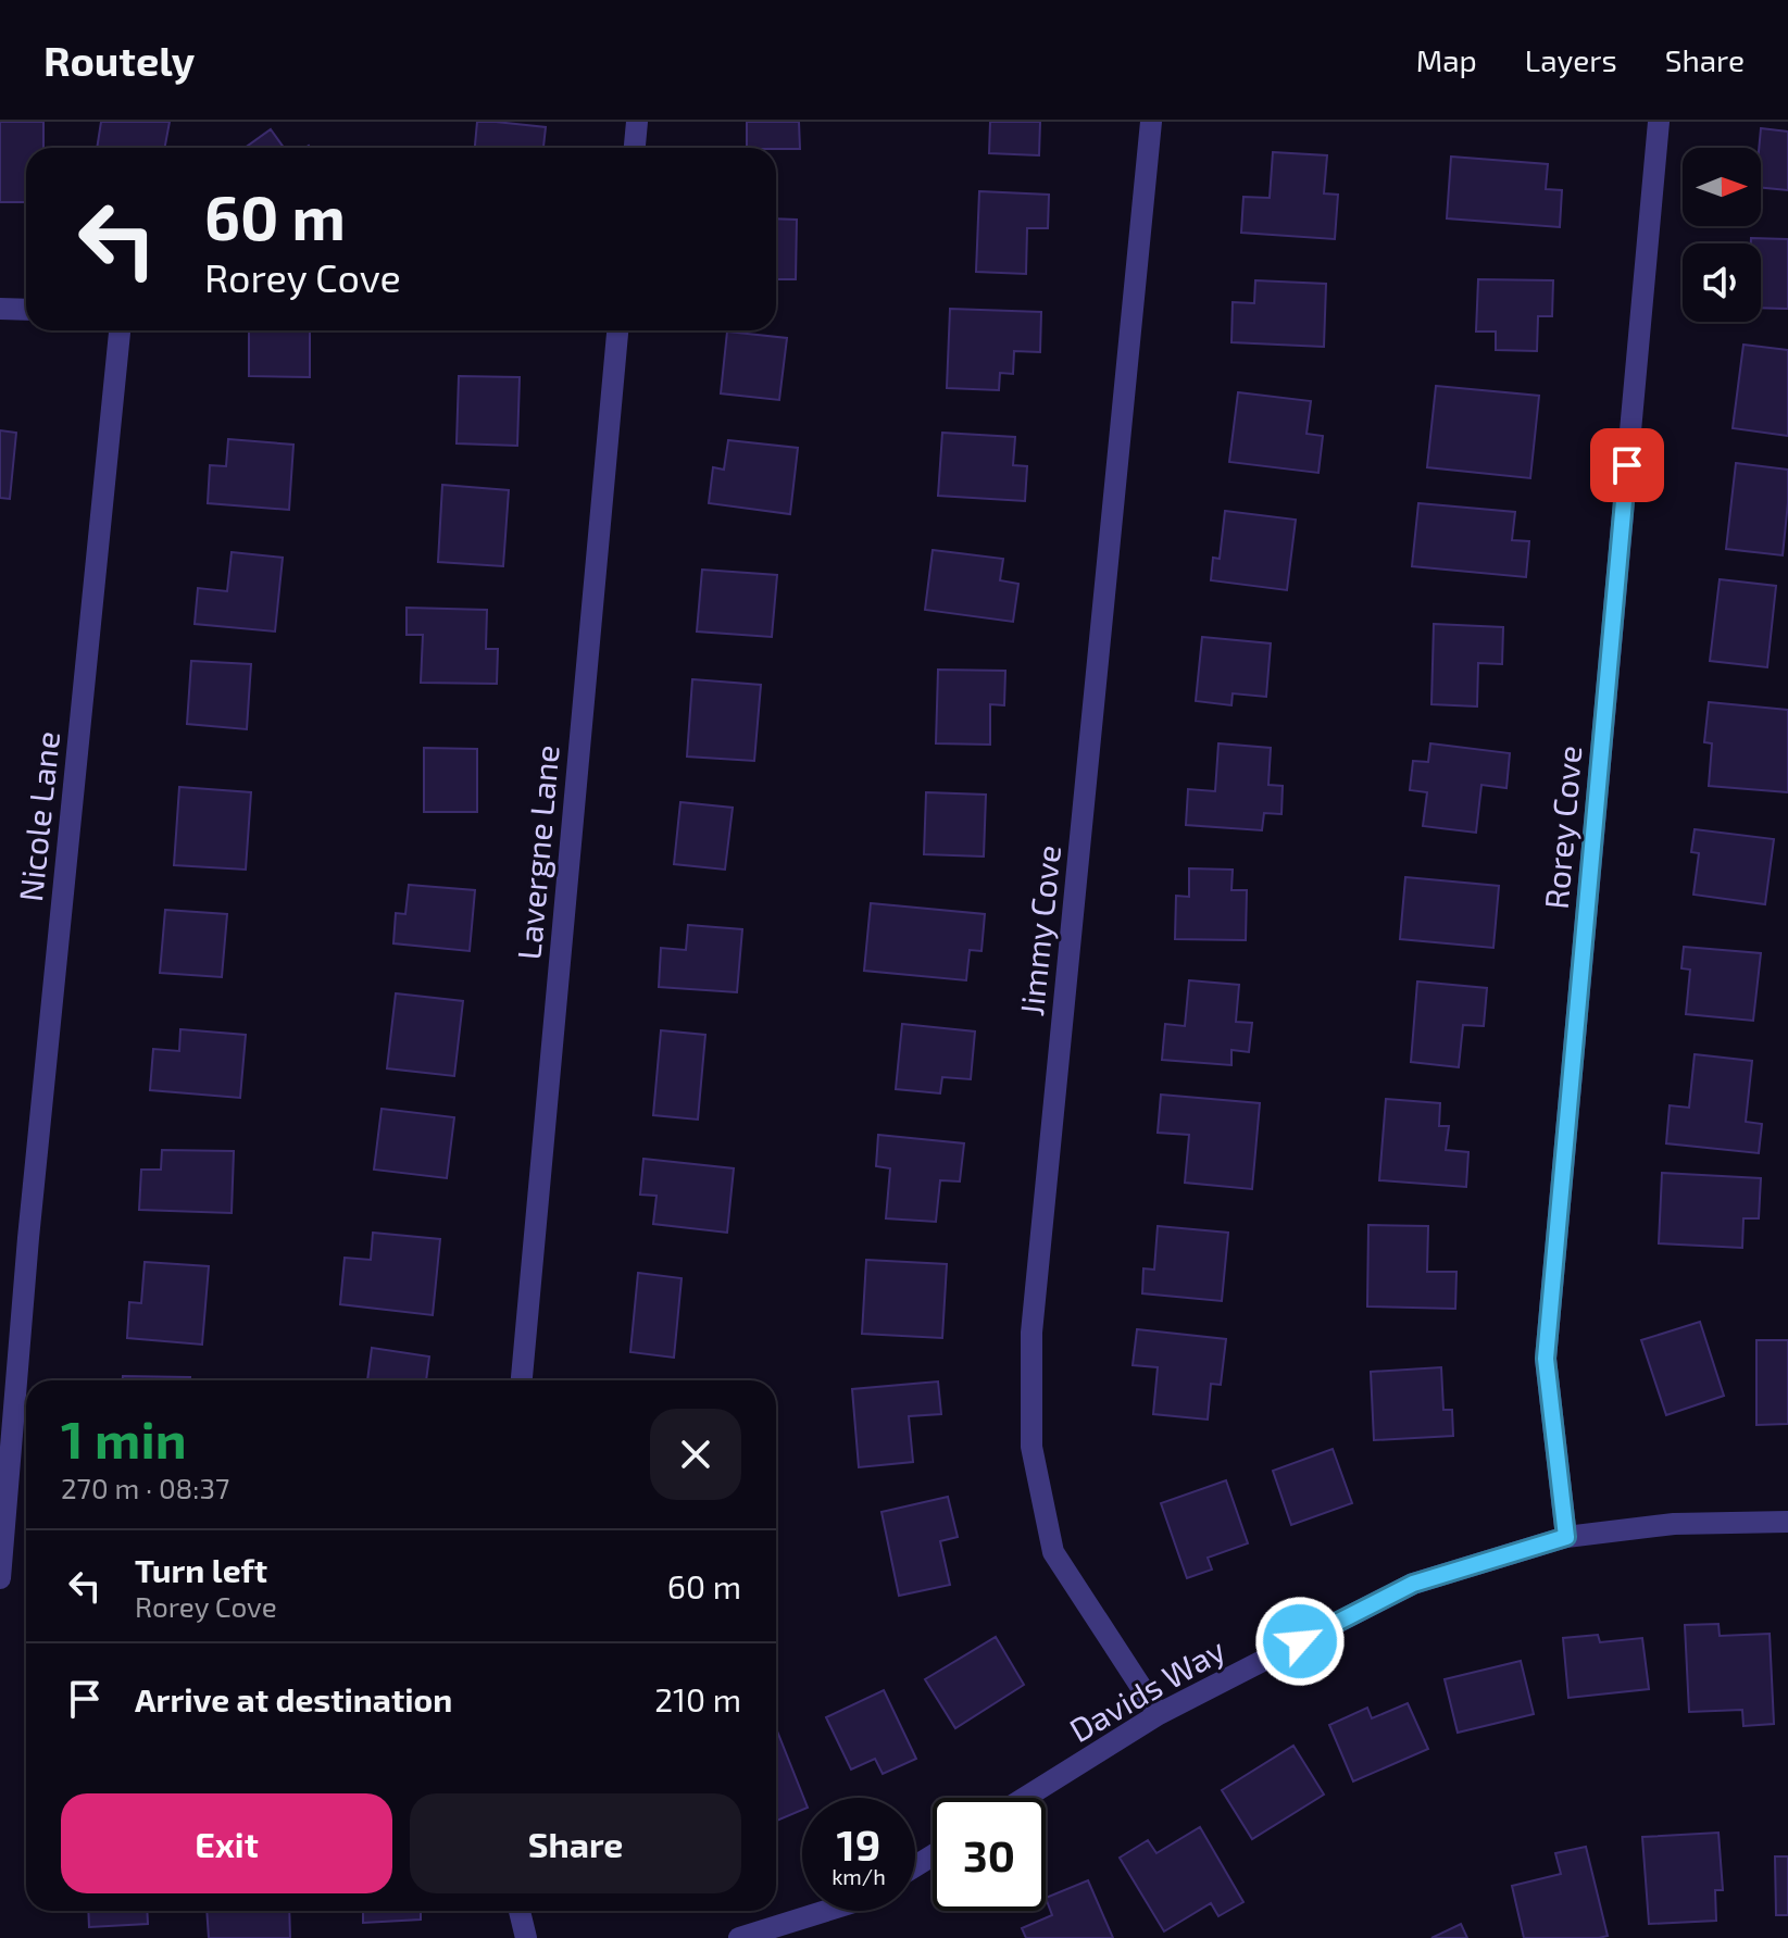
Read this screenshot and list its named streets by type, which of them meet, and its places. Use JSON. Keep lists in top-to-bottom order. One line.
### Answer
{"streets":{"street":["Nicole Lane","Rorey Cove","Lavergne Lane","Jimmy Cove","Davids Way"]},"crossings":[["Rorey Cove","Davids Way"],["Jimmy Cove","Davids Way"]],"north":"right","page":{"header":"Routely","nav":["Map","Layers","Share"],"turn":["60 m","Rorey Cove"],"heading":["1 min","270 m · 08:37"],"list":[{"name":"Turn left","note":"Rorey Cove","value":"60 m"},{"name":"Arrive at destination","value":"210 m"}],"buttons":["Exit","Share"],"speed":"19 km/h","limit":"30"}}
